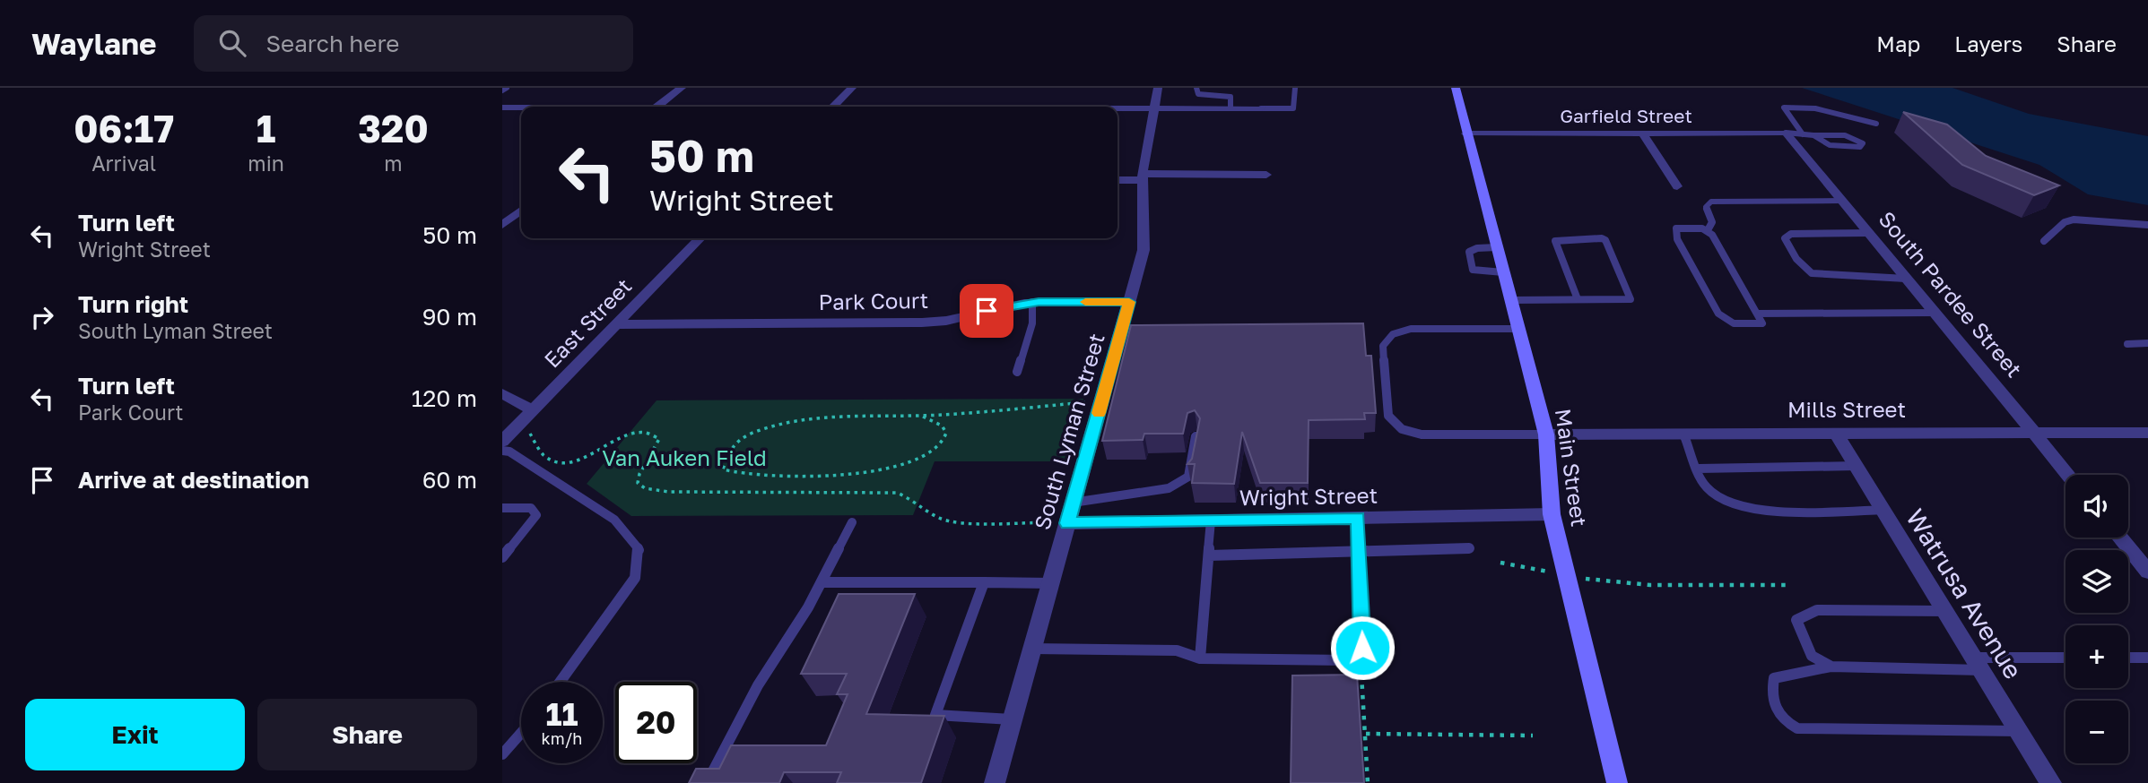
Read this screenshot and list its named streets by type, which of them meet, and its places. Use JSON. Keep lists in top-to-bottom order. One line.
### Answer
{"streets":{"main road":["Main Street"],"street":["Garfield Street","South Pardee Street","Park Court","East Street","Mills Street","South Lyman Street","Wright Street","Watrusa Avenue"]},"crossings":[["Garfield Street","South Pardee Street"],["Garfield Street","Main Street"],["South Pardee Street","Mills Street"],["Park Court","East Street"],["Park Court","South Lyman Street"],["Mills Street","Main Street"],["Mills Street","Watrusa Avenue"],["South Lyman Street","Wright Street"],["Main Street","Wright Street"]],"parks":["Van Auken Field"],"page":{"header":"Waylane","search":"Search here","nav":["Map","Layers","Share"],"eta":["06:17","Arrival","1","min","320","m"],"turn":["50 m","Wright Street"],"list":[{"name":"Turn left","note":"Wright Street","value":"50 m"},{"name":"Turn right","note":"South Lyman Street","value":"90 m"},{"name":"Turn left","note":"Park Court","value":"120 m"},{"name":"Arrive at destination","value":"60 m"}],"map_buttons":["+","−"],"speed":"11 km/h","limit":"20","buttons":["Exit","Share"]}}
